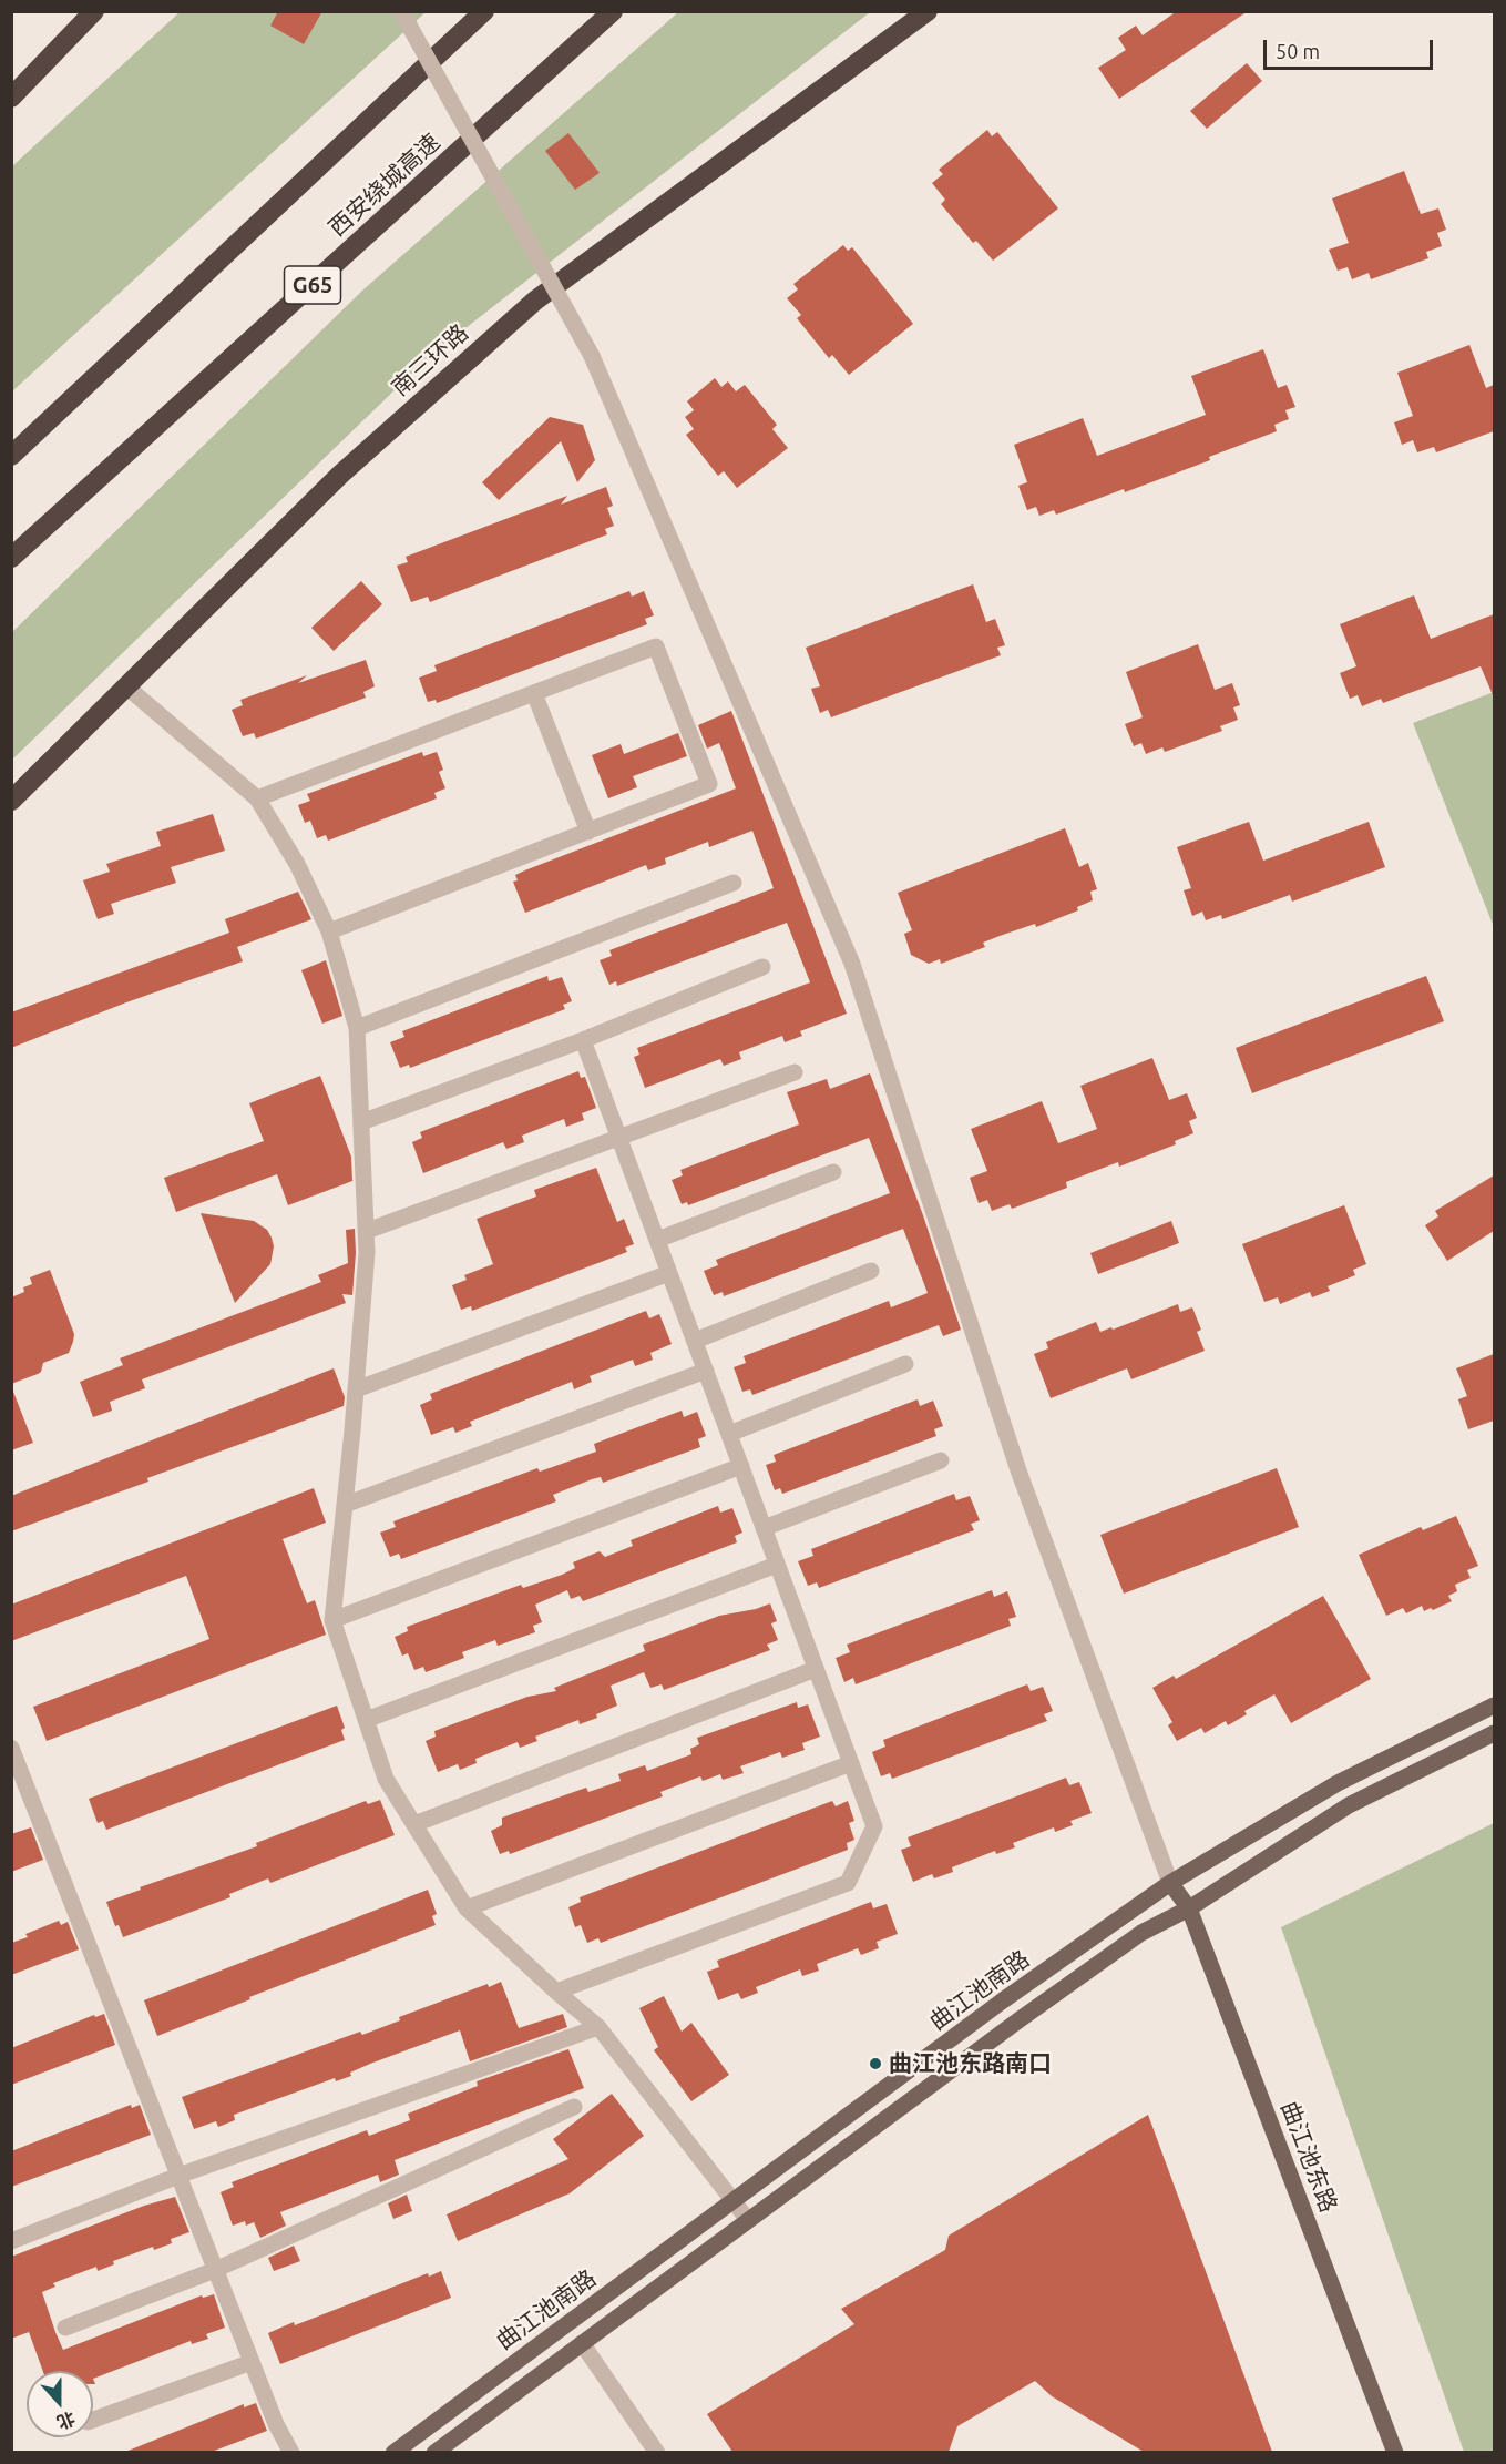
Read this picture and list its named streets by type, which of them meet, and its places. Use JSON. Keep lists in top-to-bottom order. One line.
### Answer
{"streets":{"highway":["西安绕城高速","G65","南三环路"],"main road":["曲江池南路","曲江池东路"]},"crossings":[["曲江池南路","曲江池东路"]],"places":["曲江池东路南口"],"scale_bar":"50 m","north":"bottom"}
